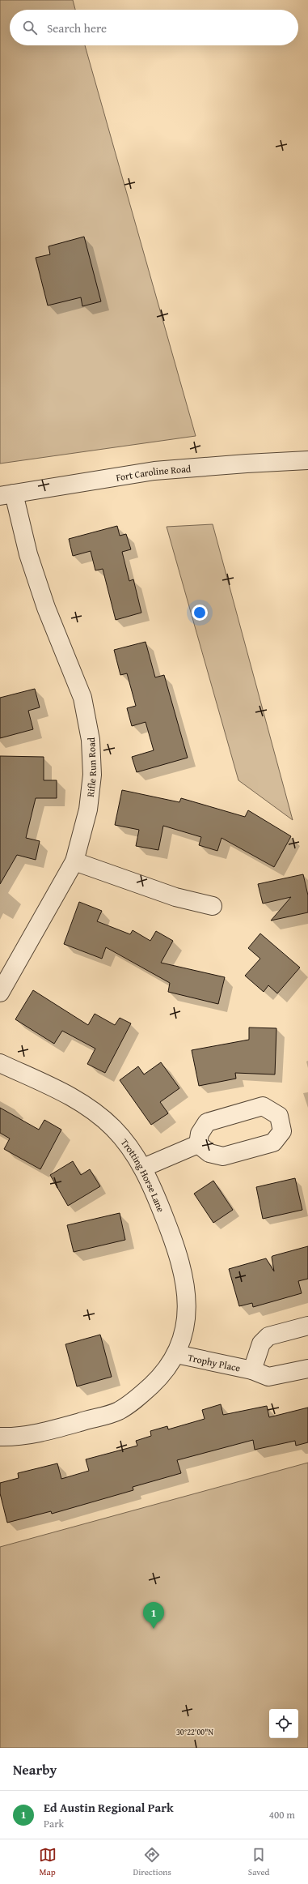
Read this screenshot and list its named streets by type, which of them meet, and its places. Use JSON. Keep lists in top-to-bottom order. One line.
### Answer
{"streets":{"street":["Fort Caroline Road","Rifle Run Road","Trotting Horse Lane","Trophy Place"]},"crossings":[["Fort Caroline Road","Rifle Run Road"],["Trotting Horse Lane","Trophy Place"]],"page":{"search":"Search here","pins":"1","heading":"Nearby","list":[{"mark":"1","name":"Ed Austin Regional Park","note":"Park","value":"400 m"}],"nav":["Map","Directions","Saved"]},"coordinates":["30°22'00\"N"]}
